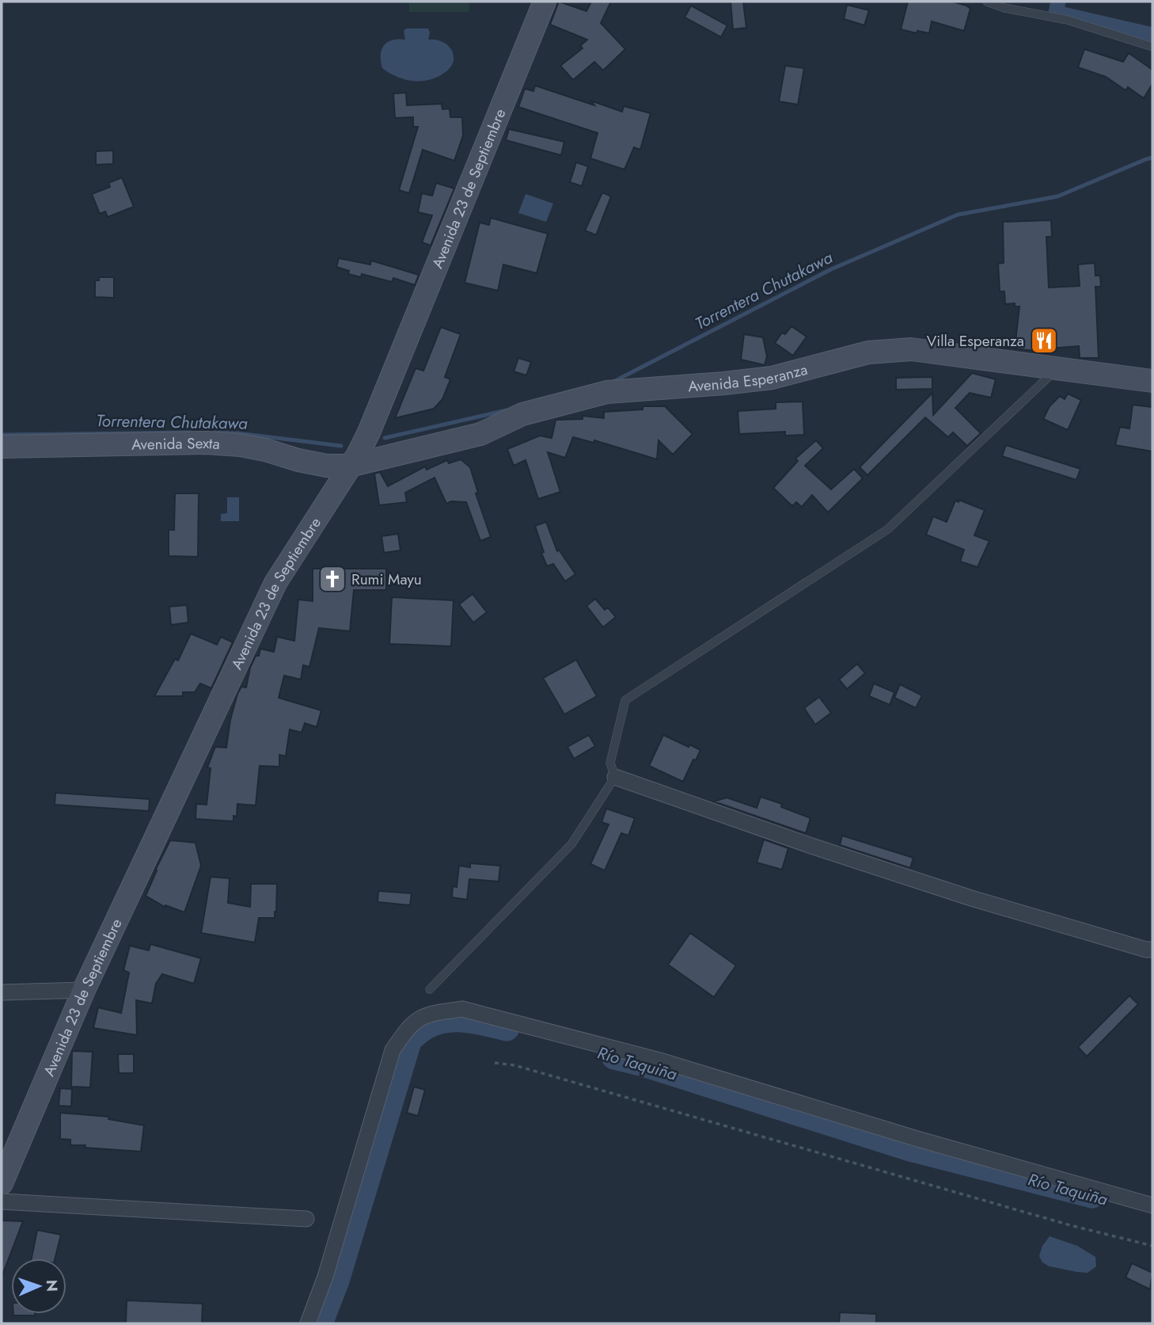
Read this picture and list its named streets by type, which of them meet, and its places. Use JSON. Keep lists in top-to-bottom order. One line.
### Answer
{"streets":{"main road":["Avenida 23 de Septiembre","Avenida Esperanza","Avenida Sexta"]},"crossings":[["Avenida 23 de Septiembre","Avenida Esperanza"],["Avenida 23 de Septiembre","Avenida Sexta"],["Avenida Esperanza","Avenida Sexta"]],"water":["Torrentera Chutakawa","Río Taquiña"],"places":{"restaurant":["Villa Esperanza"],"church":["Rumi Mayu"]},"north":"right"}
